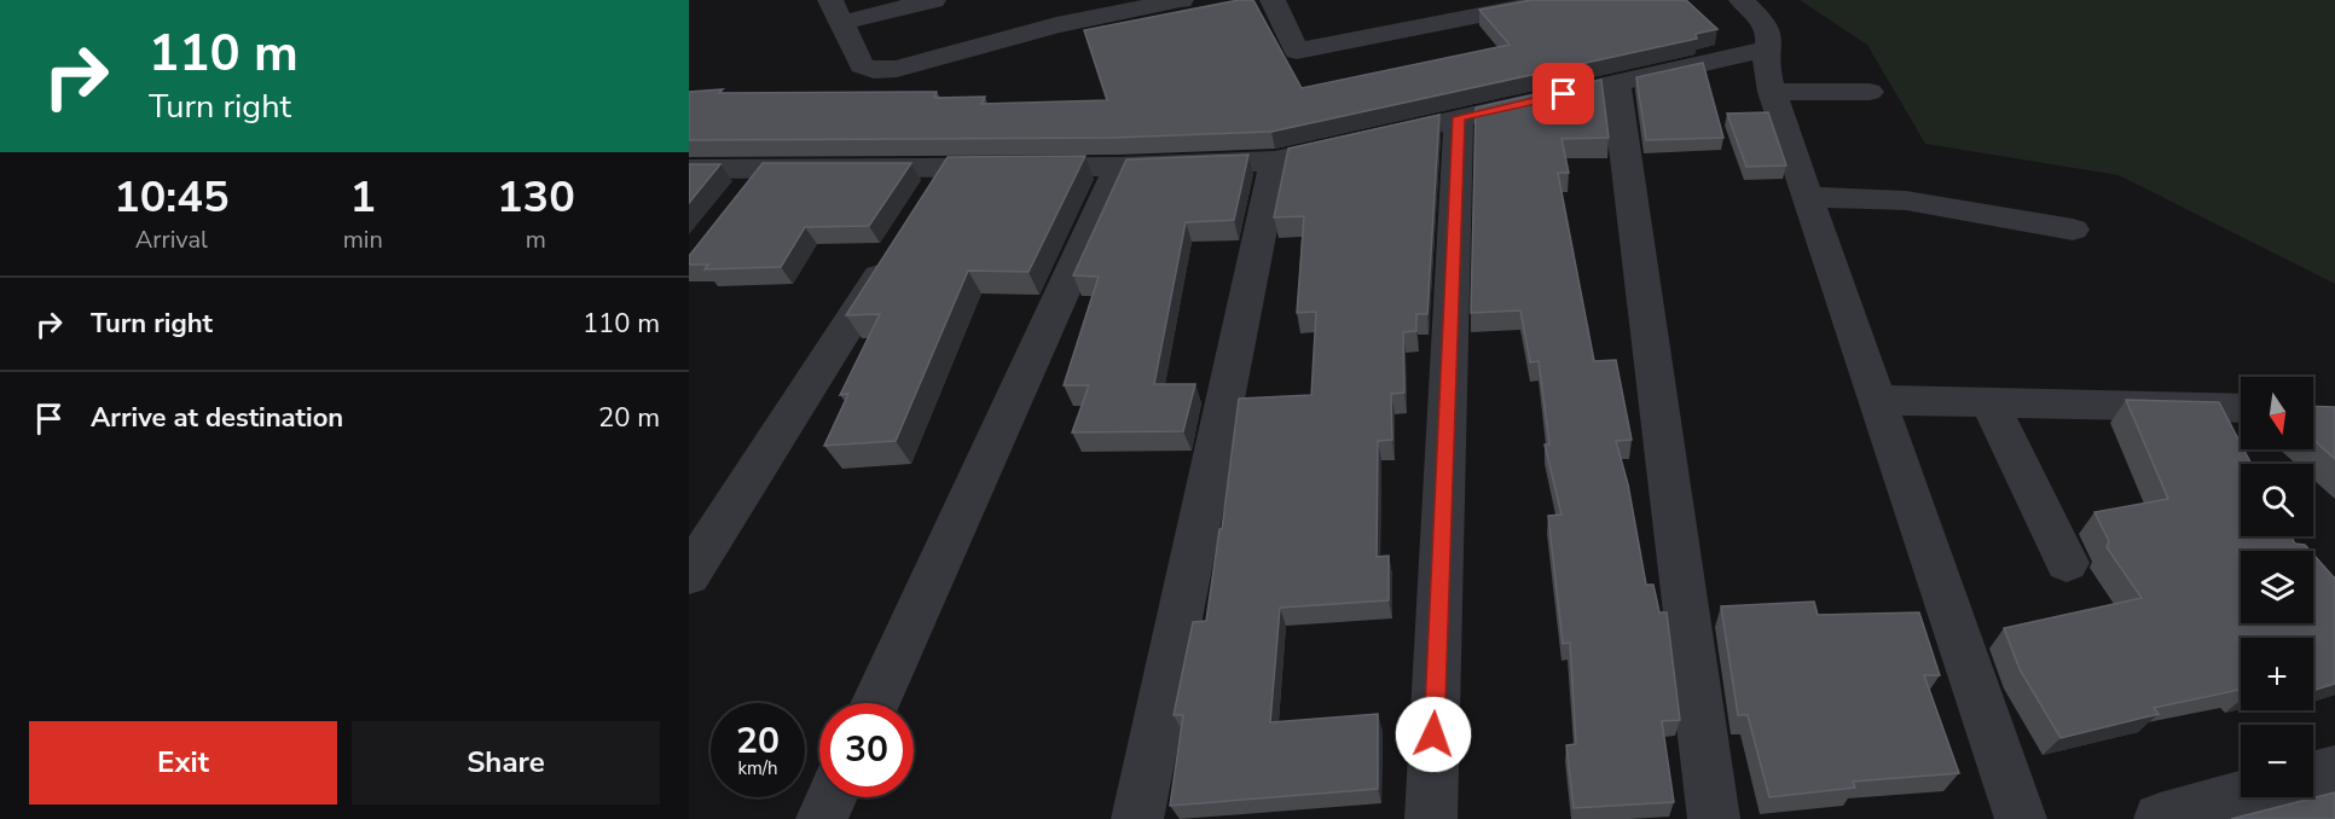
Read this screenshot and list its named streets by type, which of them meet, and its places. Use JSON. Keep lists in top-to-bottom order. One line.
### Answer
{"north":"bottom","page":{"turn":["110 m","Turn right"],"eta":["10:45","Arrival","1","min","130","m"],"list":[{"name":"Turn right","value":"110 m"},{"name":"Arrive at destination","value":"20 m"}],"map_buttons":["+","−"],"speed":"20 km/h","limit":"30","buttons":["Exit","Share"]}}
